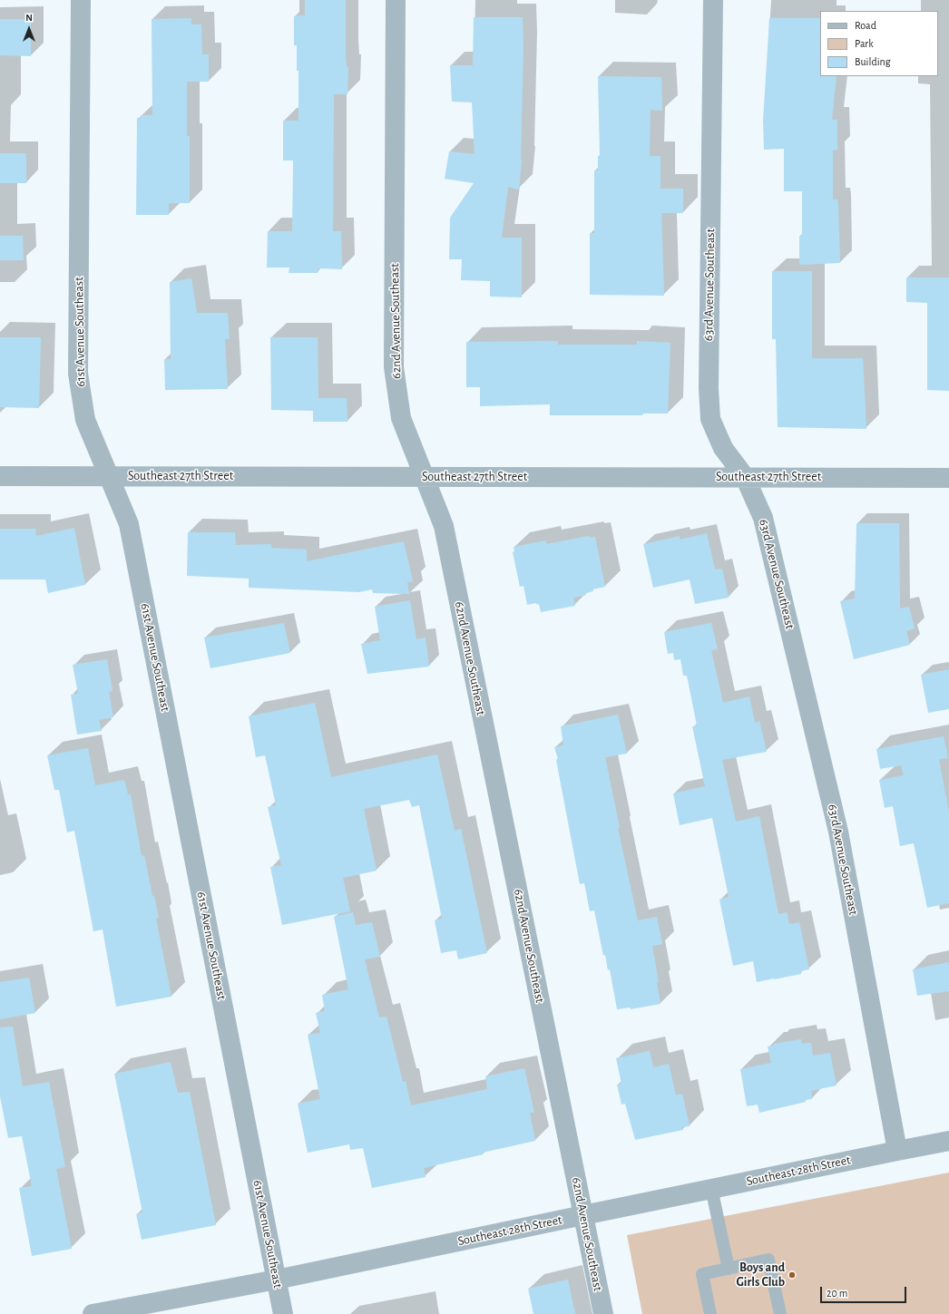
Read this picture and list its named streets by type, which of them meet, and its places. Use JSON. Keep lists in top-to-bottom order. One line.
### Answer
{"streets":{"street":["63rd Avenue Southeast","62nd Avenue Southeast","61st Avenue Southeast","Southeast 27th Street","Southeast 28th Street"]},"crossings":[["63rd Avenue Southeast","Southeast 27th Street"],["63rd Avenue Southeast","Southeast 28th Street"],["62nd Avenue Southeast","Southeast 27th Street"],["62nd Avenue Southeast","Southeast 28th Street"],["61st Avenue Southeast","Southeast 27th Street"],["61st Avenue Southeast","Southeast 28th Street"]],"places":["Boys and Girls Club"],"legend":["Road","Park","Building"],"scale_bar":"20 m","north":"top"}
